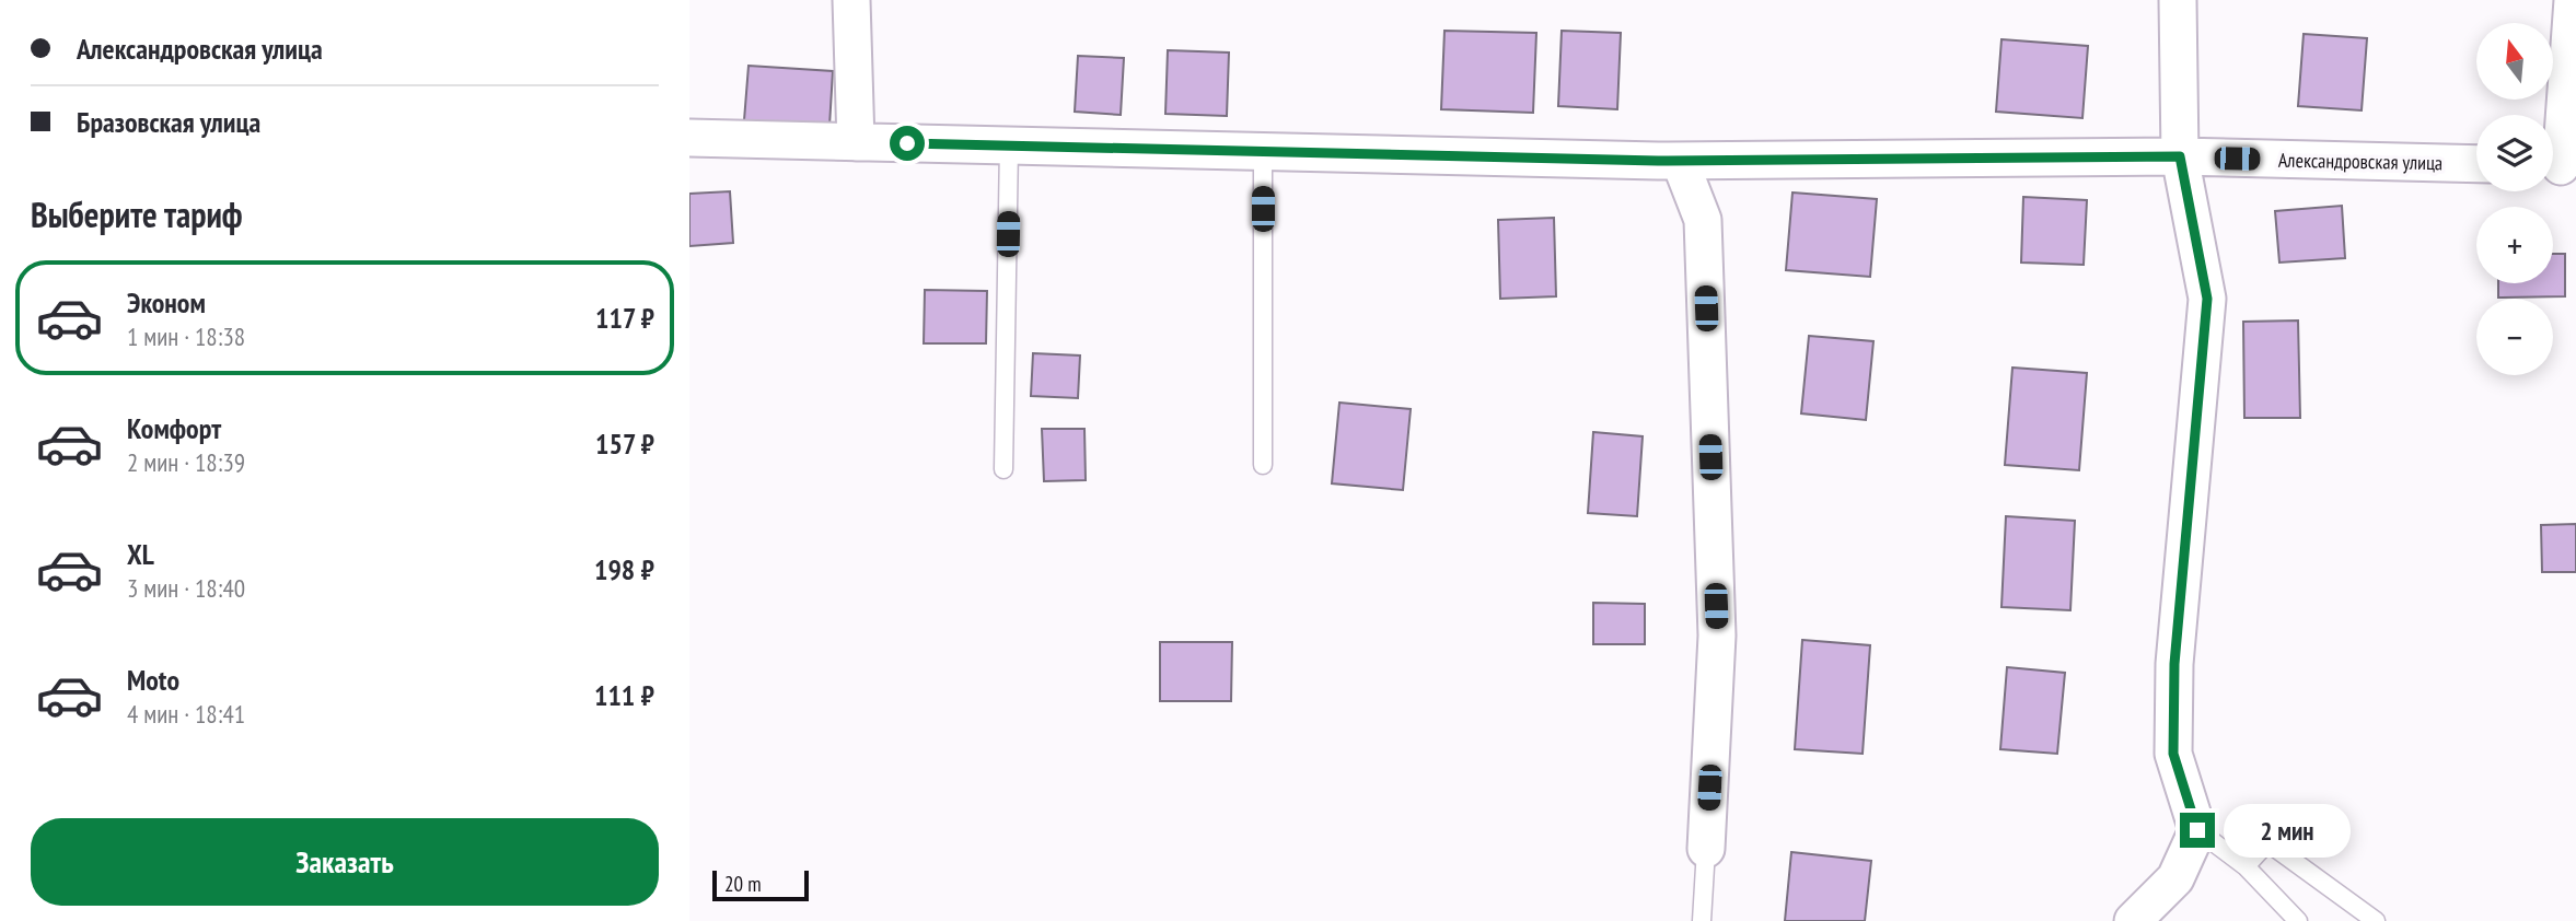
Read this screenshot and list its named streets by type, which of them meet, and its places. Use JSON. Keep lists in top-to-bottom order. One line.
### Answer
{"streets":{"street":["Александровская улица"]},"scale_bar":"20 m","north":"top","page":{"banner":["Александровская улица","Бразовская улица"],"map_buttons":["+","−"],"heading":"Выберите тариф","list":[{"name":"Эконом","note":"1 мин · 18:38","value":"117 ₽"},{"name":"Комфорт","note":"2 мин · 18:39","value":"157 ₽"},{"name":"XL","note":"3 мин · 18:40","value":"198 ₽"},{"name":"Moto","note":"4 мин · 18:41","value":"111 ₽"}],"buttons":"Заказать","bubble":"2 мин","scale":"20 m"}}
